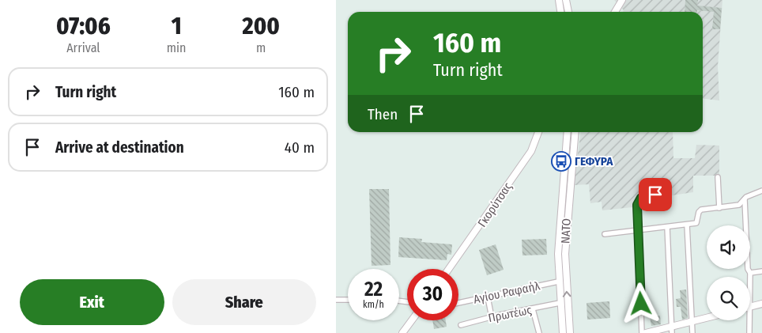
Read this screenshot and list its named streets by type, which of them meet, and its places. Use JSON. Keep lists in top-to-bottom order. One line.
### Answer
{"streets":{"main road":["Γκορύτσας","ΝΑΤΟ"],"street":["Αγίου Ραφαήλ","Πρωτέως"]},"crossings":[["ΝΑΤΟ","Αγίου Ραφαήλ"],["ΝΑΤΟ","Πρωτέως"]],"places":{"bus stop":["ΓΕΦΥΡΑ"]},"page":{"eta":["07:06","Arrival","1","min","200","m"],"turn":["160 m","Turn right"],"list":[{"name":"Turn right","value":"160 m"},{"name":"Arrive at destination","value":"40 m"}],"then":"Then","speed":"22 km/h","limit":"30","buttons":["Exit","Share"]}}
